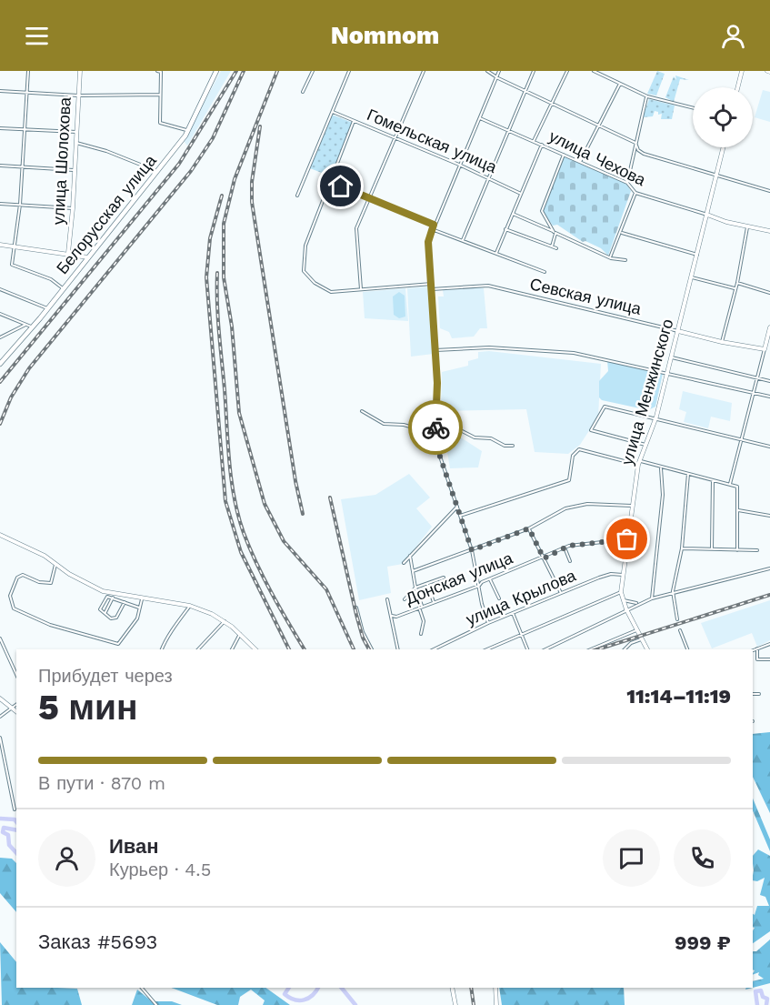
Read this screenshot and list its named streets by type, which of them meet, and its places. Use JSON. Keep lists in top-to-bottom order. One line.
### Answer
{"streets":{"main road":["Белорусская улица"],"street":["Гомельская улица","улица Чехова","улица Шолохова","Севская улица","улица Менжинского","Донская улица","улица Крылова"]},"crossings":[["улица Чехова","улица Менжинского"],["Севская улица","улица Менжинского"],["улица Менжинского","Донская улица"],["улица Менжинского","улица Крылова"]],"page":{"header":"Nomnom","heading":["5 мин","Прибудет через","11:14–11:19"],"panel":["Иван","Курьер · 4.5","Заказ #5693","999 ₽"],"bar":"В пути · 870 m"}}
